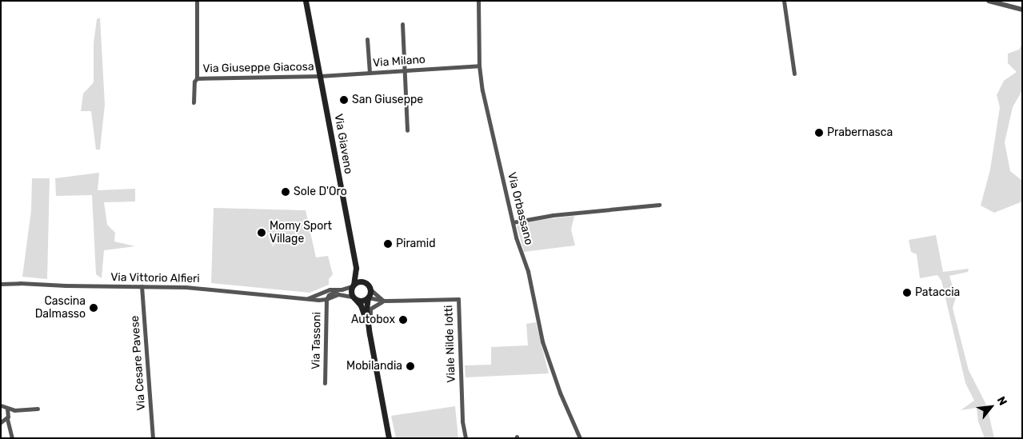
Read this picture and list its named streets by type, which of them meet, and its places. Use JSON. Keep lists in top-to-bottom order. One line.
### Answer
{"streets":{"main road":["Via Giaveno"],"street":["Via Milano","Via Giuseppe Giacosa","Via Orbassano","Via Vittorio Alfieri","Via Tassoni","Viale Nilde Iotti","Via Cesare Pavese"]},"crossings":[["Via Milano","Via Giuseppe Giacosa"],["Via Milano","Via Giaveno"],["Via Milano","Via Orbassano"],["Via Giuseppe Giacosa","Via Giaveno"],["Via Giaveno","Via Vittorio Alfieri"],["Via Giaveno","Viale Nilde Iotti"],["Via Vittorio Alfieri","Via Tassoni"],["Via Vittorio Alfieri","Via Cesare Pavese"]],"places":["San Giuseppe","Prabernasca","Sole D'Oro","Momy Sport Village","Piramid","Pataccia","Cascina Dalmasso","Autobox","Mobilandia"],"north":"top right"}
